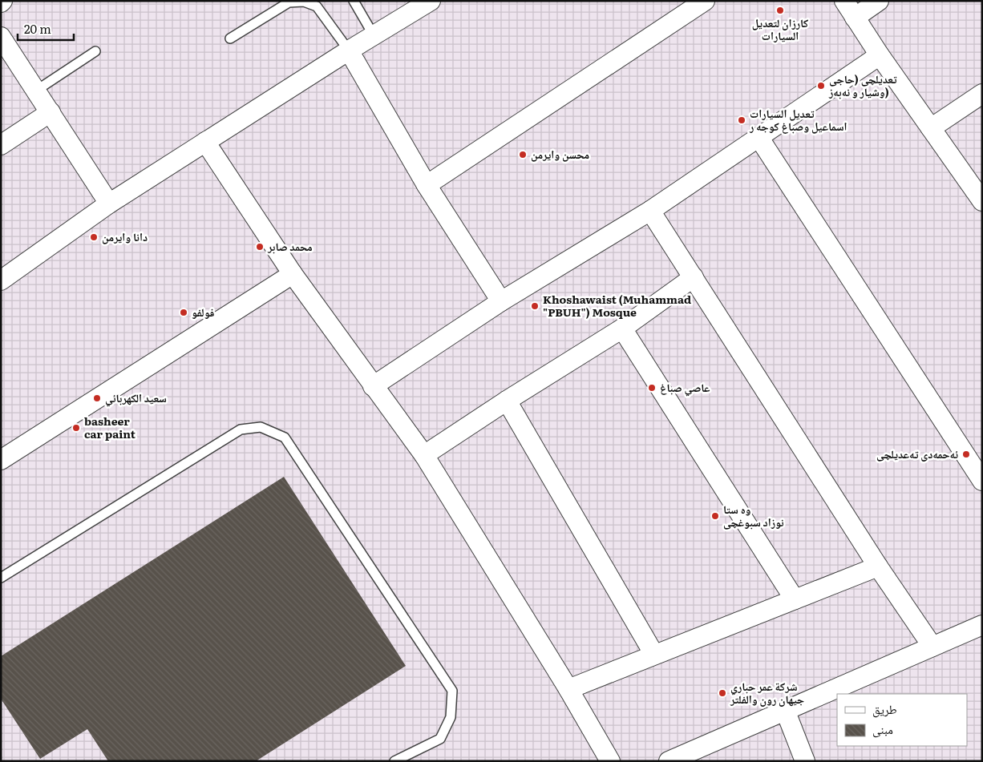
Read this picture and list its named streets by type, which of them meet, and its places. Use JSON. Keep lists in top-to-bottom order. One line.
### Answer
{"places":["كارزان لتعديل السيارات","تعديلچى (حاجى وشيار و نەبەز)","تعديل السيارات اسماعيل وصباغ كوجه ر","محسن وایرمن","دانا وایرمن","محمد صابر","Khoshawaist (Muhammad \"PBUH\") Mosque","فولفو","عاصي صباغ","سعيد الكهربائي","basheer car paint","ئەحمەدی تەعدیلچی","وه ستا نوزاد سبوغچى","شركة عمر حباري جيھان رون والفلتر"],"legend":["طريق","مبنى"],"scale_bar":"20 m"}
